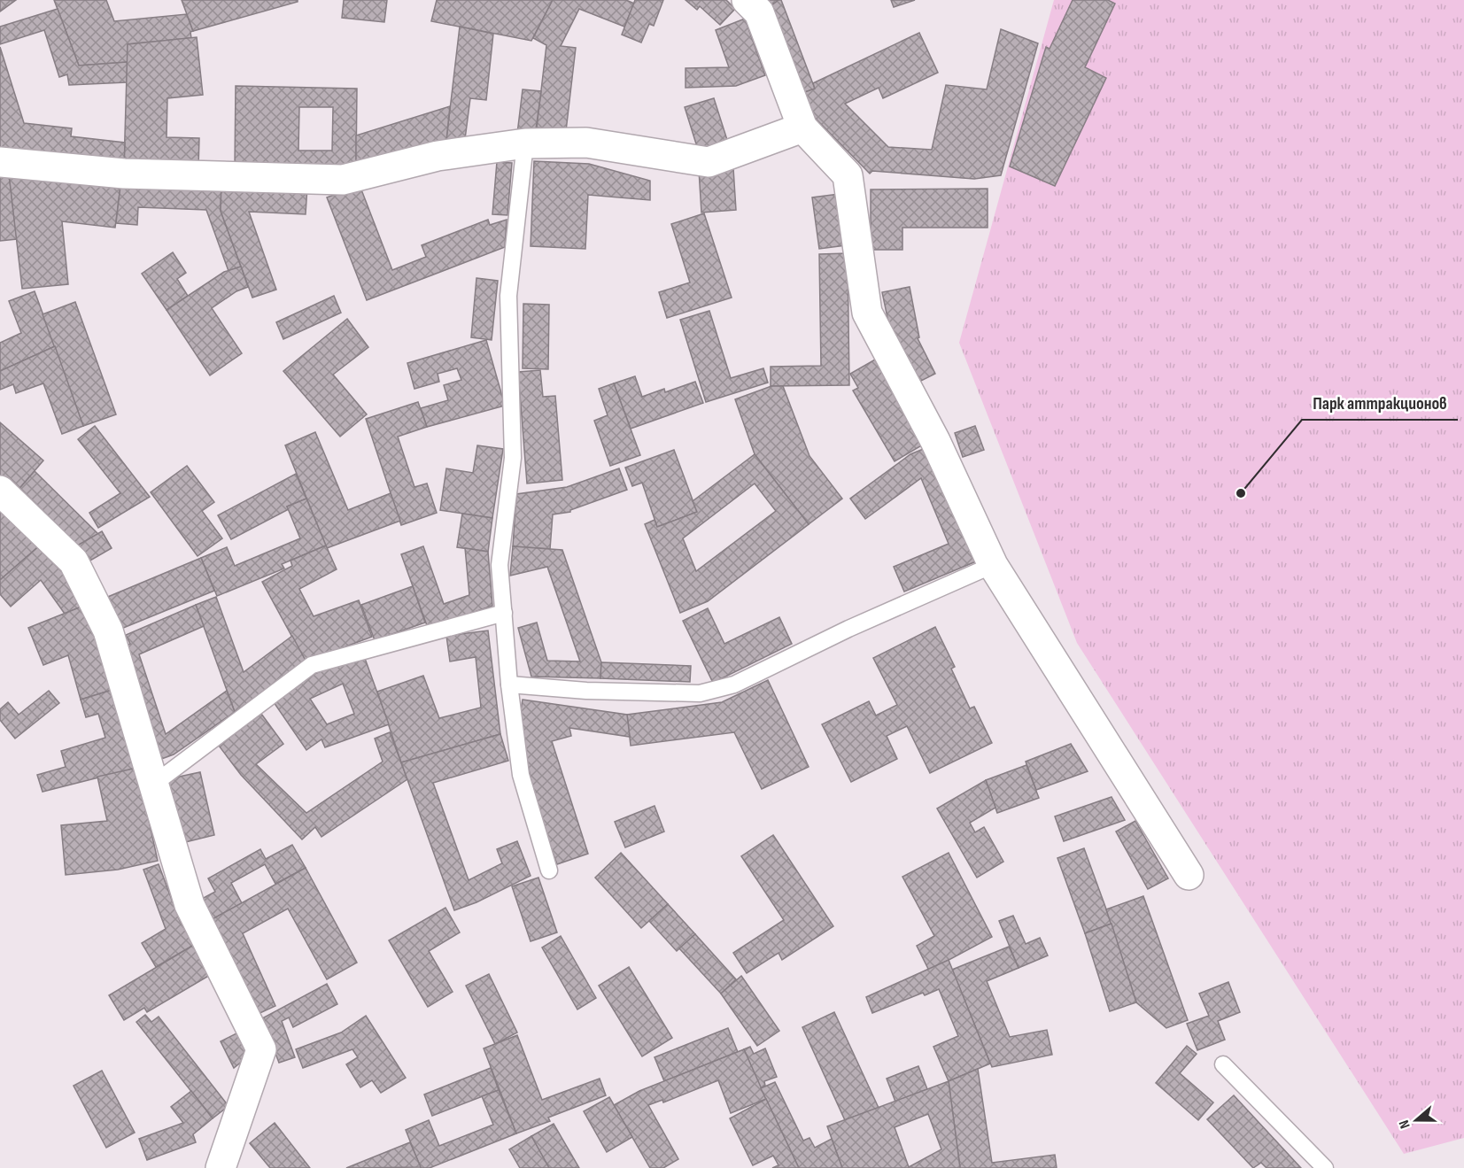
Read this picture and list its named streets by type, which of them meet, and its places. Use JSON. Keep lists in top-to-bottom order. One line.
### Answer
{"places":["Парк аттракционов"],"north":"left"}
